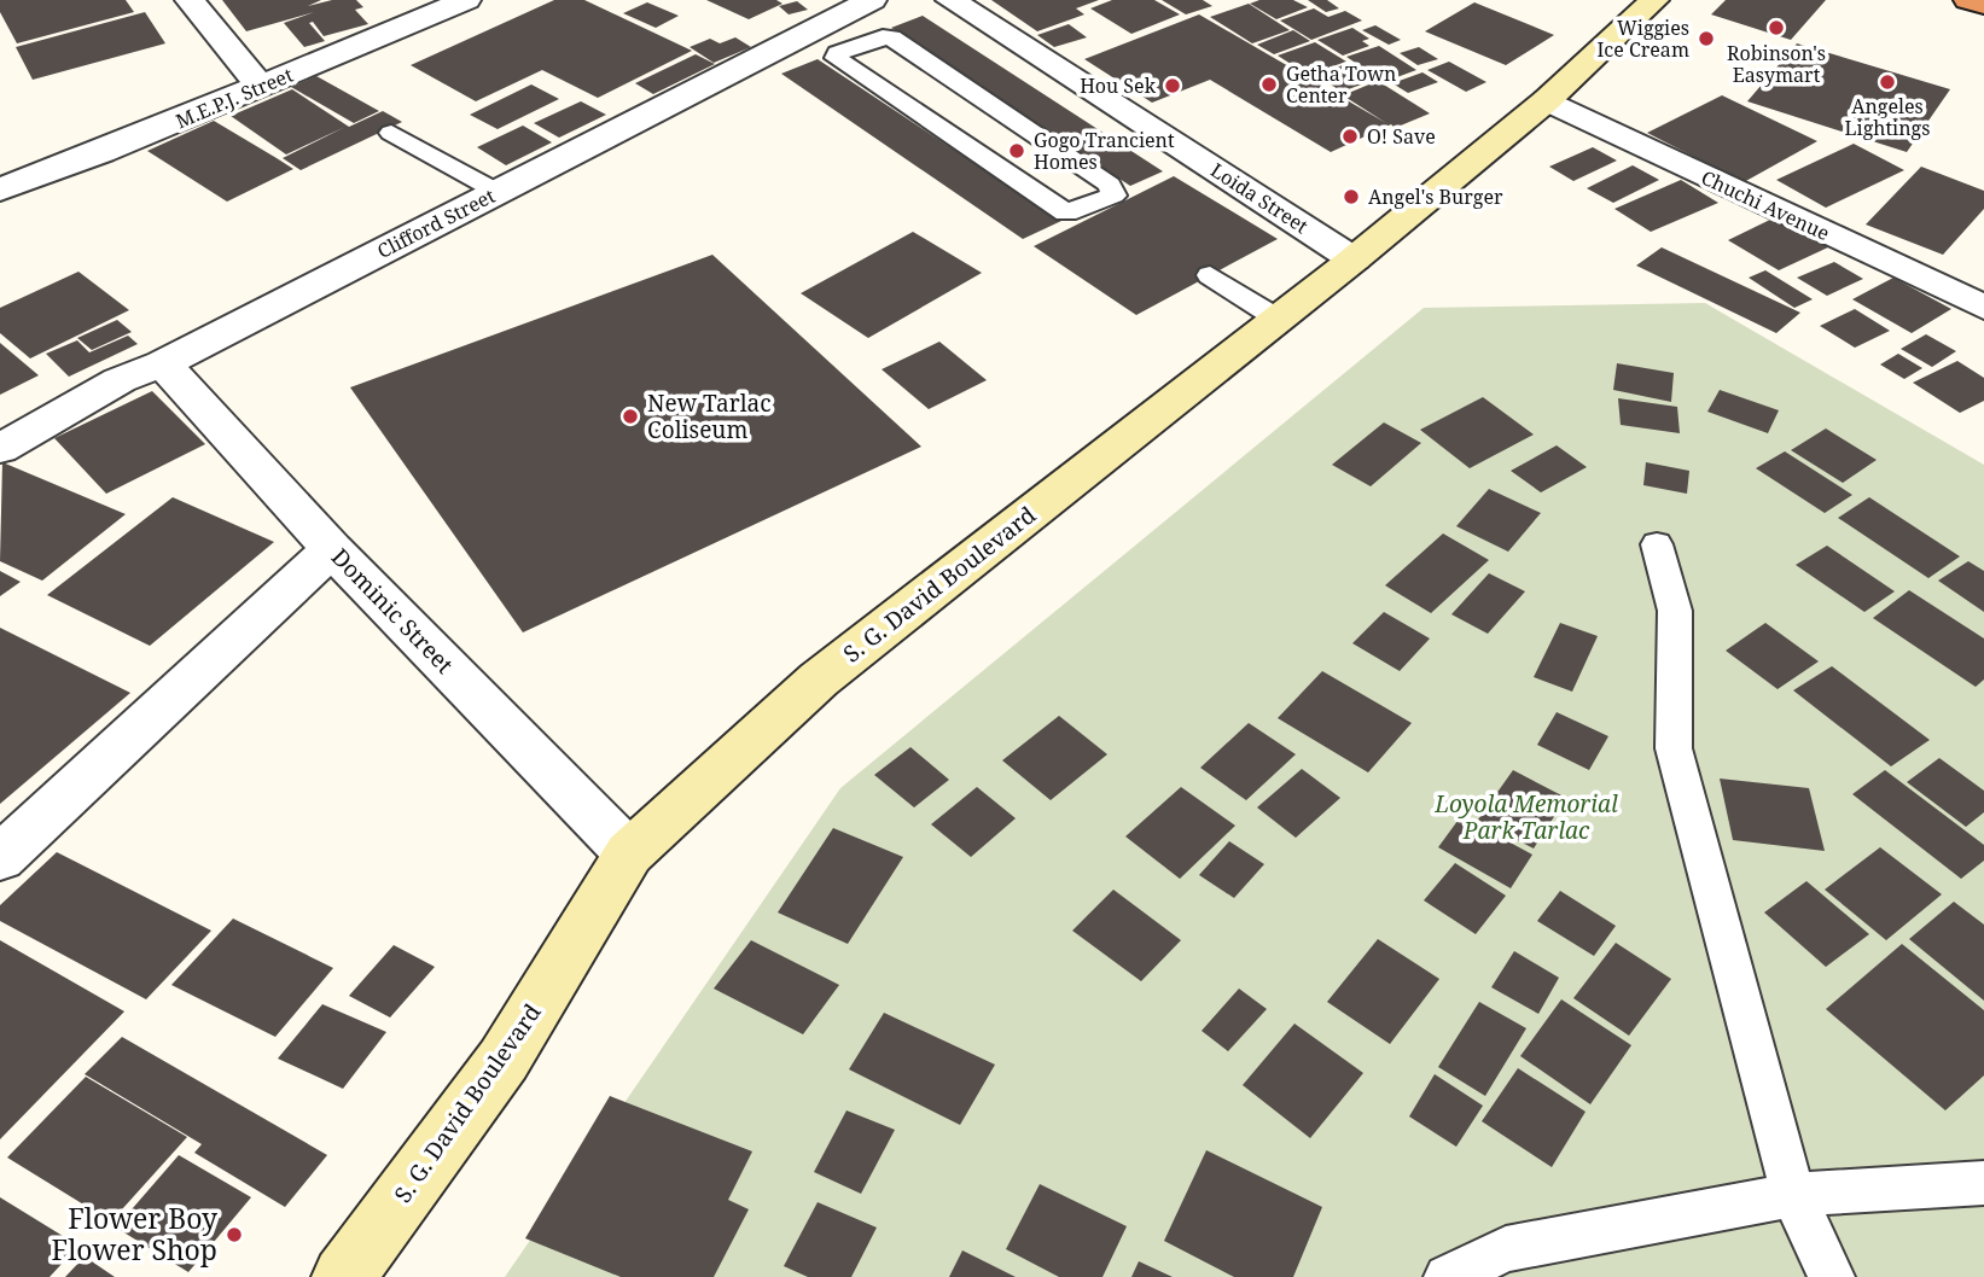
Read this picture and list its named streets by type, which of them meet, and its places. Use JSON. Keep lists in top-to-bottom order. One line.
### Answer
{"streets":{"street":["M.E.P.J. Street","Loida Street","Chuchi Avenue","Clifford Street","S. G. David Boulevard","Dominic Street"]},"crossings":[["Loida Street","S. G. David Boulevard"],["Chuchi Avenue","S. G. David Boulevard"],["Clifford Street","Dominic Street"],["S. G. David Boulevard","Dominic Street"]],"parks":["Loyola Memorial Park Tarlac"],"places":["Robinson's Easymart","Wiggies Ice Cream","Angeles Lightings","Getha Town Center","Hou Sek","O! Save","Gogo Trancient Homes","Angel's Burger","New Tarlac Coliseum","Flower Boy Flower Shop"]}
